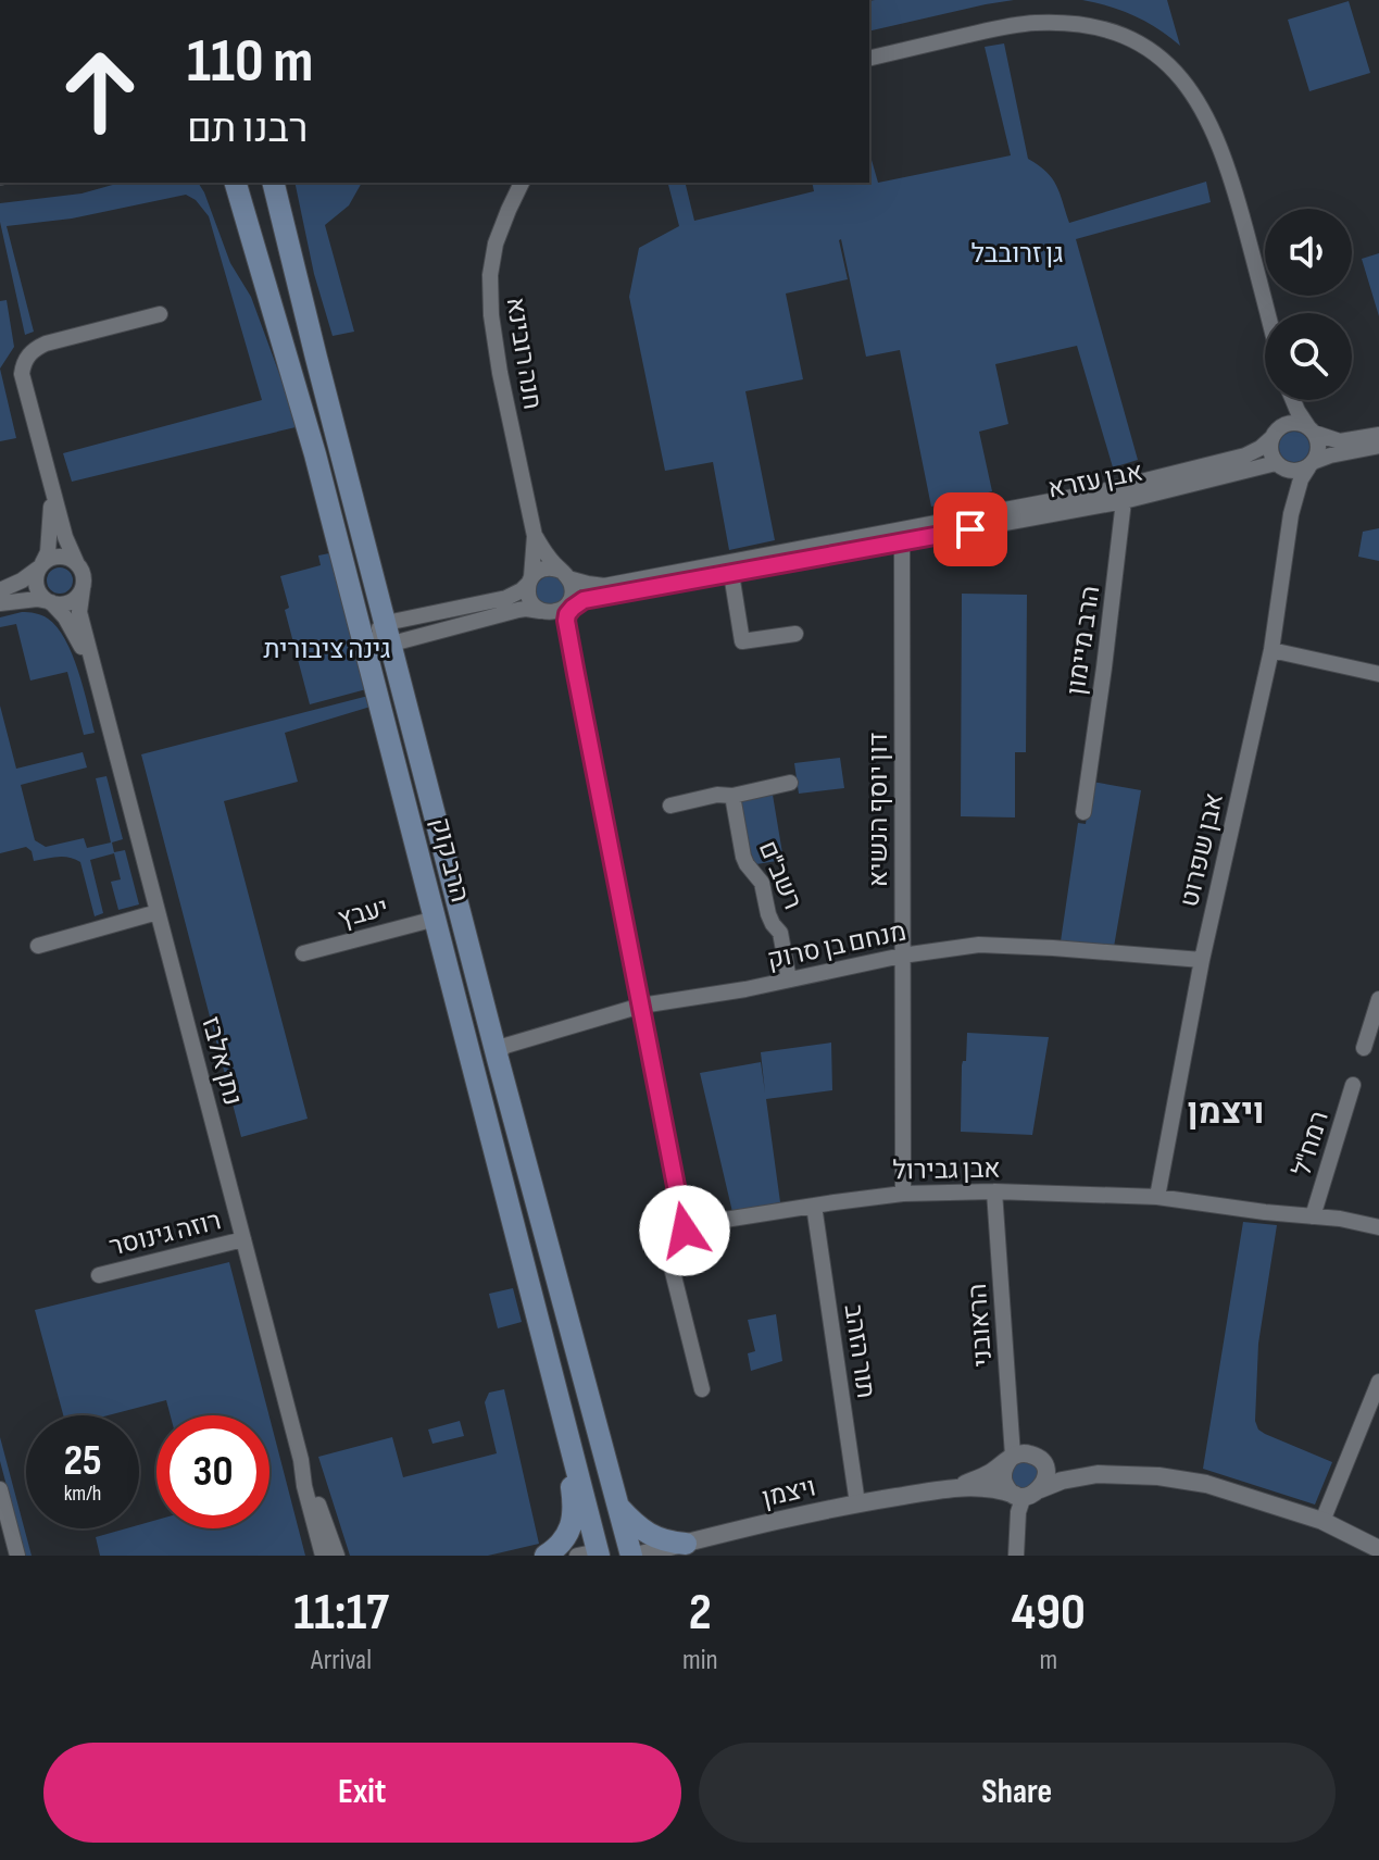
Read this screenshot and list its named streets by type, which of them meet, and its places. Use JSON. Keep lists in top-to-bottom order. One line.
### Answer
{"streets":{"main road":["הרב קוק"],"street":["חנה רובינא","אבן עזרא","הרב מיימון","דון יוסף הנשיא","אבן שפרוט","רשב\"ם","יעבץ","מנחם בן סרוק","נתן אלבז","רמח\"ל","אבן גבירול","רוזה גינוסר","הראובני","תור הזהב","ויצמן"]},"crossings":[["חנה רובינא","אבן עזרא"],["אבן עזרא","הרב מיימון"],["אבן עזרא","דון יוסף הנשיא"],["אבן עזרא","אבן שפרוט"],["דון יוסף הנשיא","מנחם בן סרוק"],["דון יוסף הנשיא","אבן גבירול"],["אבן שפרוט","מנחם בן סרוק"],["אבן שפרוט","אבן גבירול"],["הרב קוק","יעבץ"],["הרב קוק","מנחם בן סרוק"],["הרב קוק","ויצמן"],["רשב\"ם","מנחם בן סרוק"],["נתן אלבז","רוזה גינוסר"],["רמח\"ל","אבן גבירול"],["אבן גבירול","הראובני"],["אבן גבירול","תור הזהב"],["הראובני","ויצמן"],["תור הזהב","ויצמן"]],"districts":["ויצמן"],"parks":["גן זרובבל","גינה ציבורית"],"page":{"turn":["110 m","רבנו תם"],"speed":"25 km/h","limit":"30","eta":["11:17","Arrival","2","min","490","m"],"buttons":["Exit","Share"]}}
